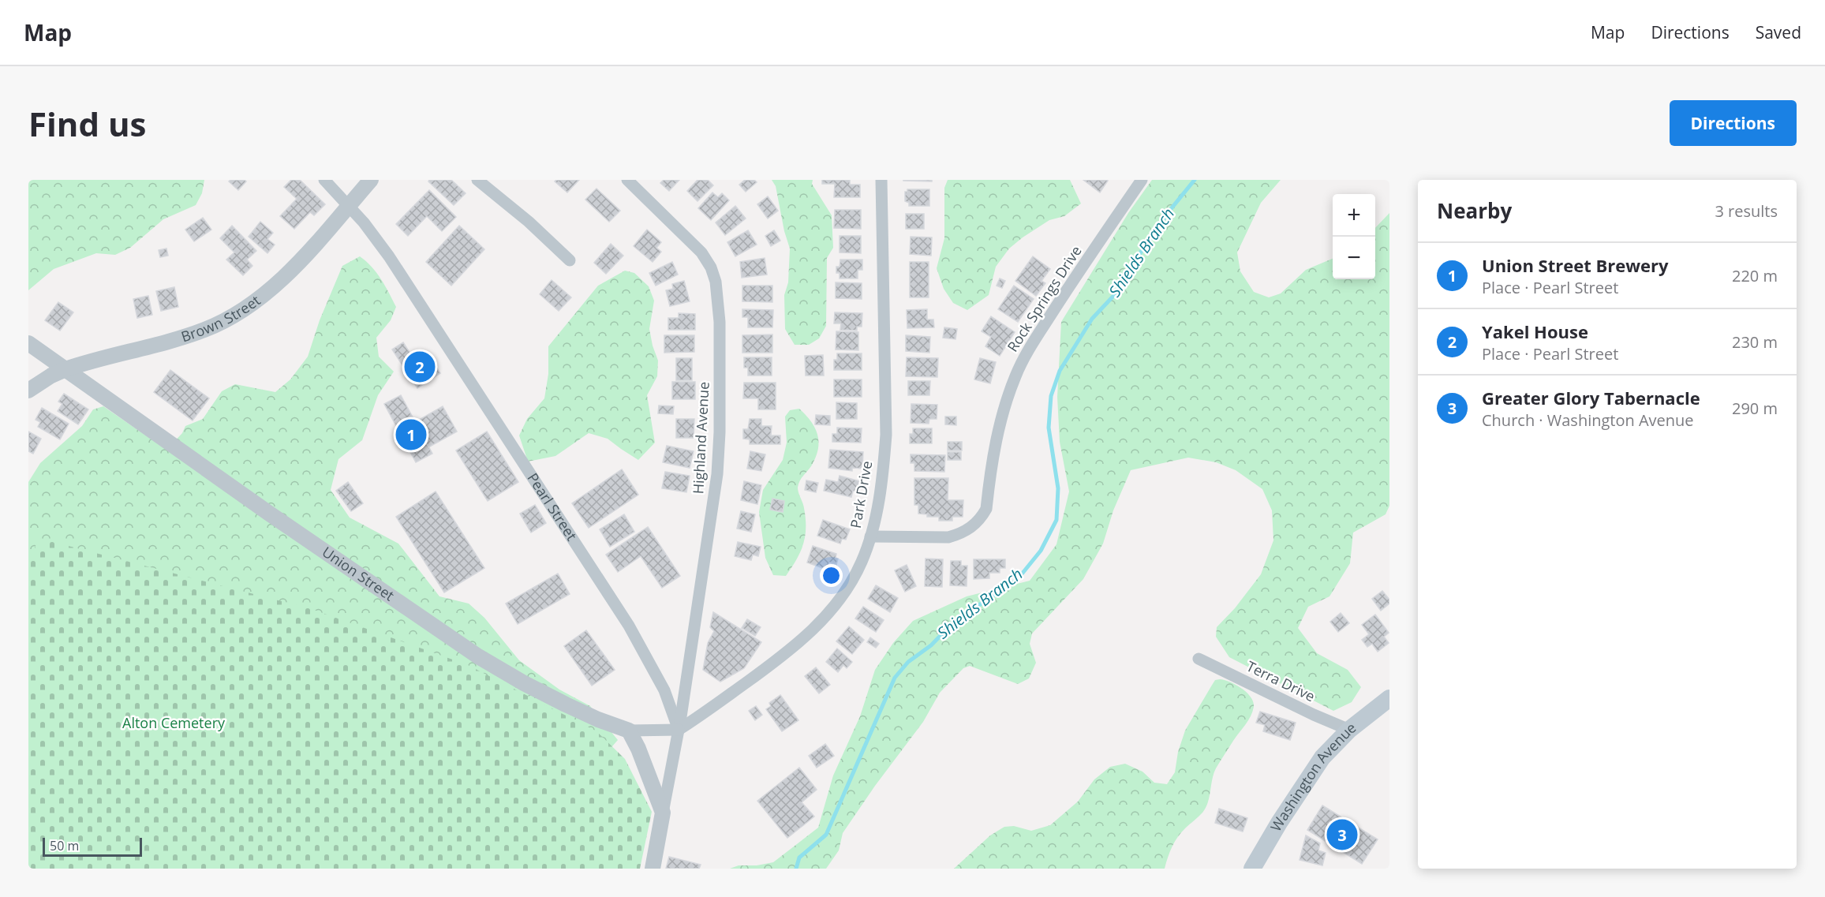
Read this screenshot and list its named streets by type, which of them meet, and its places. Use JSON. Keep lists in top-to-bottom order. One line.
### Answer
{"streets":{"main road":["Washington Avenue"],"street":["Rock Springs Drive","Brown Street","Highland Avenue","Park Drive","Pearl Street","Union Street","Terra Drive"]},"crossings":[["Rock Springs Drive","Park Drive"],["Brown Street","Pearl Street"],["Brown Street","Union Street"],["Highland Avenue","Park Drive"],["Highland Avenue","Pearl Street"],["Park Drive","Pearl Street"],["Terra Drive","Washington Avenue"]],"water":["Shields Branch"],"parks":["Alton Cemetery"],"scale_bar":"50 m","page":{"header":"Map","nav":["Map","Directions","Saved"],"buttons":"Directions","title":"Find us","heading":["Nearby","3 results"],"map_buttons":["+","−"],"list":[{"mark":"1","name":"Union Street Brewery","note":"Place · Pearl Street","value":"220 m"},{"mark":"2","name":"Yakel House","note":"Place · Pearl Street","value":"230 m"},{"mark":"3","name":"Greater Glory Tabernacle","note":"Church · Washington Avenue","value":"290 m"}],"pins":["2","1","3"],"scale":"50 m"}}
